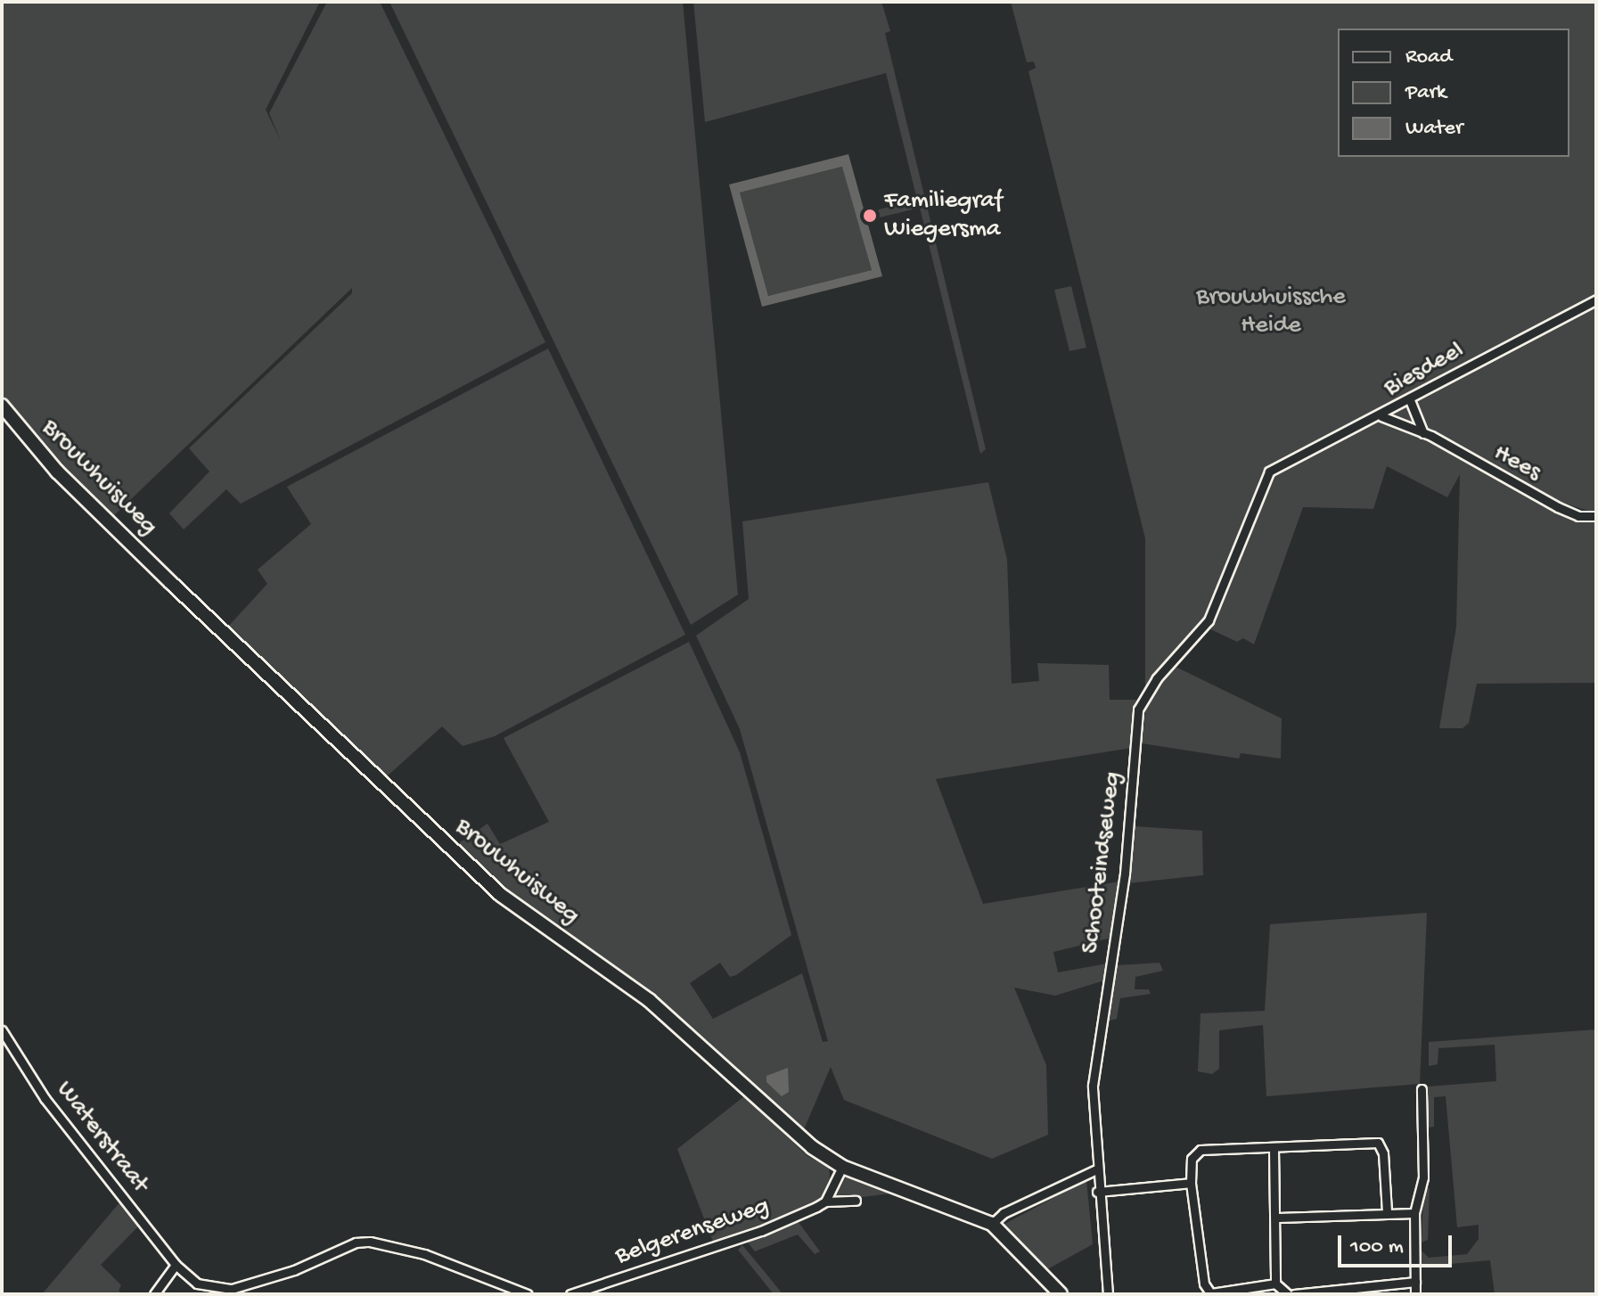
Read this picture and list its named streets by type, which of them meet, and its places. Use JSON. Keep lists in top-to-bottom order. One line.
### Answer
{"streets":{"street":["Biesdeel","Hees","Brouwhuisweg","Schooteindseweg","Waterstraat","Belgerenseweg"]},"crossings":[["Biesdeel","Hees"],["Biesdeel","Schooteindseweg"]],"parks":["Brouwhuissche Heide"],"places":["Familiegraf Wiegersma"],"legend":["Road","Park","Water"],"scale_bar":"100 m"}
